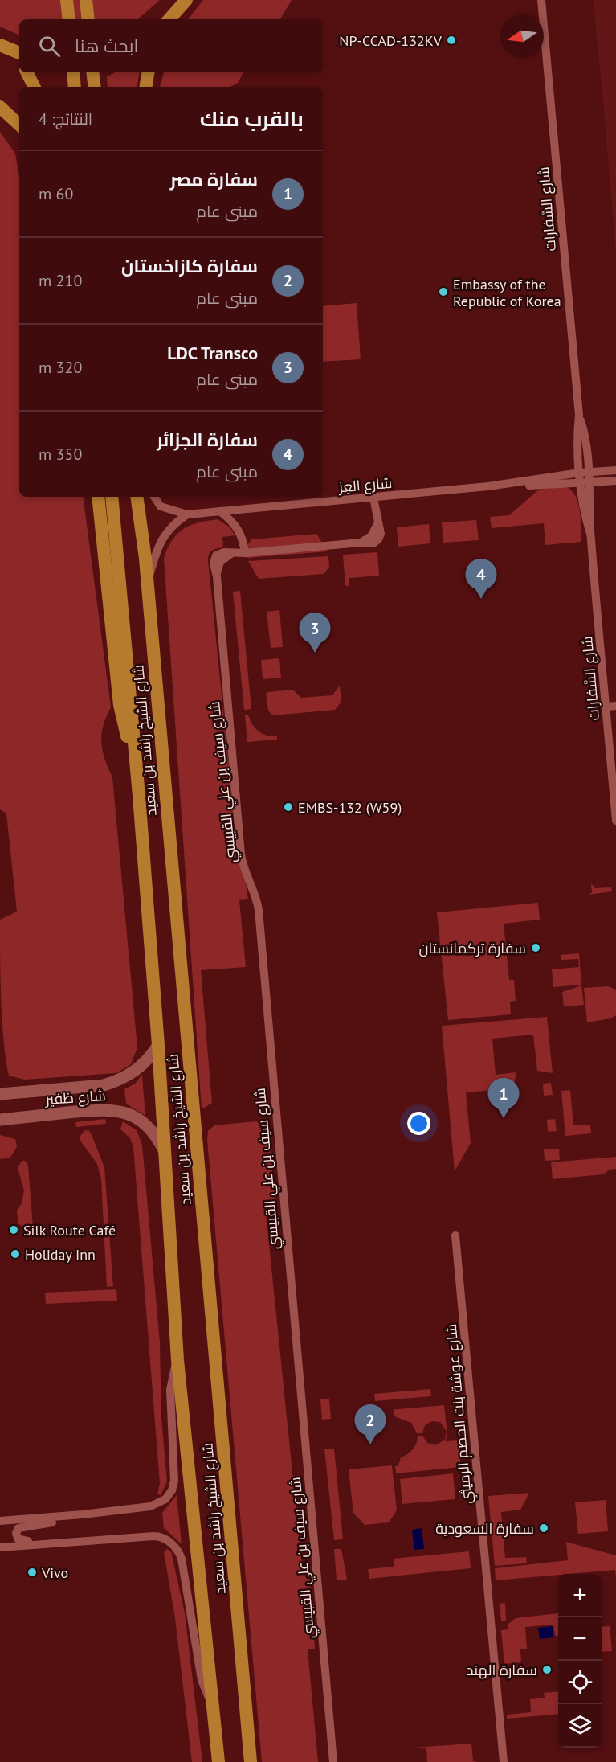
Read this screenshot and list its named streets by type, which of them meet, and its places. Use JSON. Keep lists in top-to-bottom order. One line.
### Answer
{"streets":{"main road":["شارع الشيخ راشد بن سعيد","شارع ظفير"],"street":["شارع السَّفارات","شارع العِز","شارع سيف بن علي القبيسي","شارع عوشة بنت الحصم الرميثي"]},"crossings":[["شارع السَّفارات","شارع العِز"],["شارع العِز","شارع سيف بن علي القبيسي"],["شارع الشيخ راشد بن سعيد","شارع ظفير"]],"places":["NP-CCAD-132KV","Embassy of the Republic of Korea","EMBS-132 (W59)","سفارة تركمانستان","Silk Route Café","Holiday Inn","سفارة السعودية","Vivo","سفارة الهند"],"north":"left","page":{"search":"ابحث هنا","heading":["بالقرب منك","النتائج: 4"],"list":[{"mark":"1","name":"سفارة مصر","note":"مبنى عام","value":"60 m"},{"mark":"2","name":"سفارة كازاخستان","note":"مبنى عام","value":"210 m"},{"mark":"3","name":"LDC Transco","note":"مبنى عام","value":"320 m"},{"mark":"4","name":"سفارة الجزائر","note":"مبنى عام","value":"350 m"}],"pins":["4","3","1","2"],"map_buttons":["+","−"]}}
